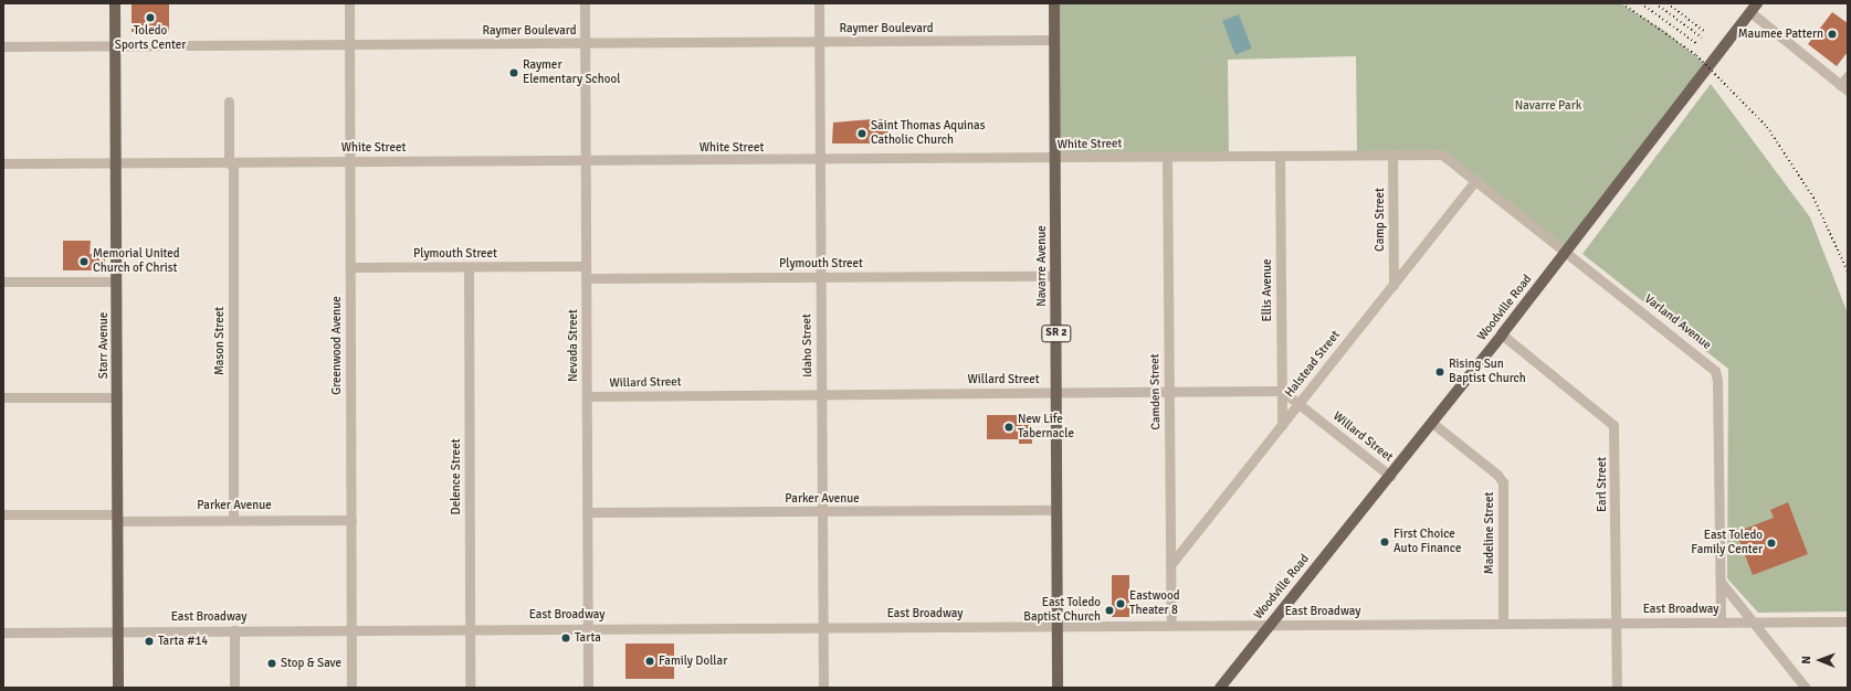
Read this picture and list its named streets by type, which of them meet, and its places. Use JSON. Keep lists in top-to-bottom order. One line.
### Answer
{"streets":{"main road":["Navarre Avenue","Woodville Road","SR 2","Starr Avenue"],"street":["Raymer Boulevard","White Street","Camp Street","Plymouth Street","Ellis Avenue","Varland Avenue","Mason Street","Greenwood Avenue","Nevada Street","Idaho Street","Halstead Street","Willard Street","Camden Street","Delence Street","Earl Street","Parker Avenue","Madeline Street","East Broadway"]},"crossings":[["Raymer Boulevard","Navarre Avenue"],["Raymer Boulevard","Starr Avenue"],["Raymer Boulevard","Greenwood Avenue"],["Raymer Boulevard","Nevada Street"],["Raymer Boulevard","Idaho Street"],["White Street","Camp Street"],["White Street","Navarre Avenue"],["White Street","Ellis Avenue"],["White Street","Varland Avenue"],["White Street","Mason Street"],["White Street","Starr Avenue"],["White Street","Greenwood Avenue"],["White Street","Nevada Street"],["White Street","Idaho Street"],["White Street","Camden Street"],["Camp Street","Halstead Street"],["Plymouth Street","Navarre Avenue"],["Plymouth Street","Greenwood Avenue"],["Plymouth Street","Nevada Street"],["Plymouth Street","Idaho Street"],["Plymouth Street","Delence Street"],["Navarre Avenue","Willard Street"],["Navarre Avenue","Parker Avenue"],["Navarre Avenue","East Broadway"],["Ellis Avenue","Halstead Street"],["Ellis Avenue","Willard Street"],["Woodville Road","Varland Avenue"],["Woodville Road","Willard Street"],["Woodville Road","Earl Street"],["Woodville Road","Madeline Street"],["Woodville Road","East Broadway"],["Varland Avenue","Halstead Street"],["Varland Avenue","East Broadway"],["Mason Street","Parker Avenue"],["Starr Avenue","Parker Avenue"],["Starr Avenue","East Broadway"],["Greenwood Avenue","Parker Avenue"],["Greenwood Avenue","East Broadway"],["Nevada Street","Willard Street"],["Nevada Street","Parker Avenue"],["Nevada Street","East Broadway"],["Idaho Street","Willard Street"],["Idaho Street","Parker Avenue"],["Idaho Street","East Broadway"],["Halstead Street","Willard Street"],["Halstead Street","Camden Street"],["Willard Street","Camden Street"],["Camden Street","East Broadway"],["Delence Street","East Broadway"],["Earl Street","East Broadway"],["Madeline Street","East Broadway"]],"parks":["Navarre Park"],"places":["Toledo Sports Center","Maumee Pattern","Raymer Elementary School","Saint Thomas Aquinas Catholic Church","Memorial United Church of Christ","Rising Sun Baptist Church","New Life Tabernacle","First Choice Auto Finance","East Toledo Family Center","Eastwood Theater 8","East Toledo Baptist Church","Tarta","Tarta #14","Family Dollar","Stop & Save"],"north":"left"}
